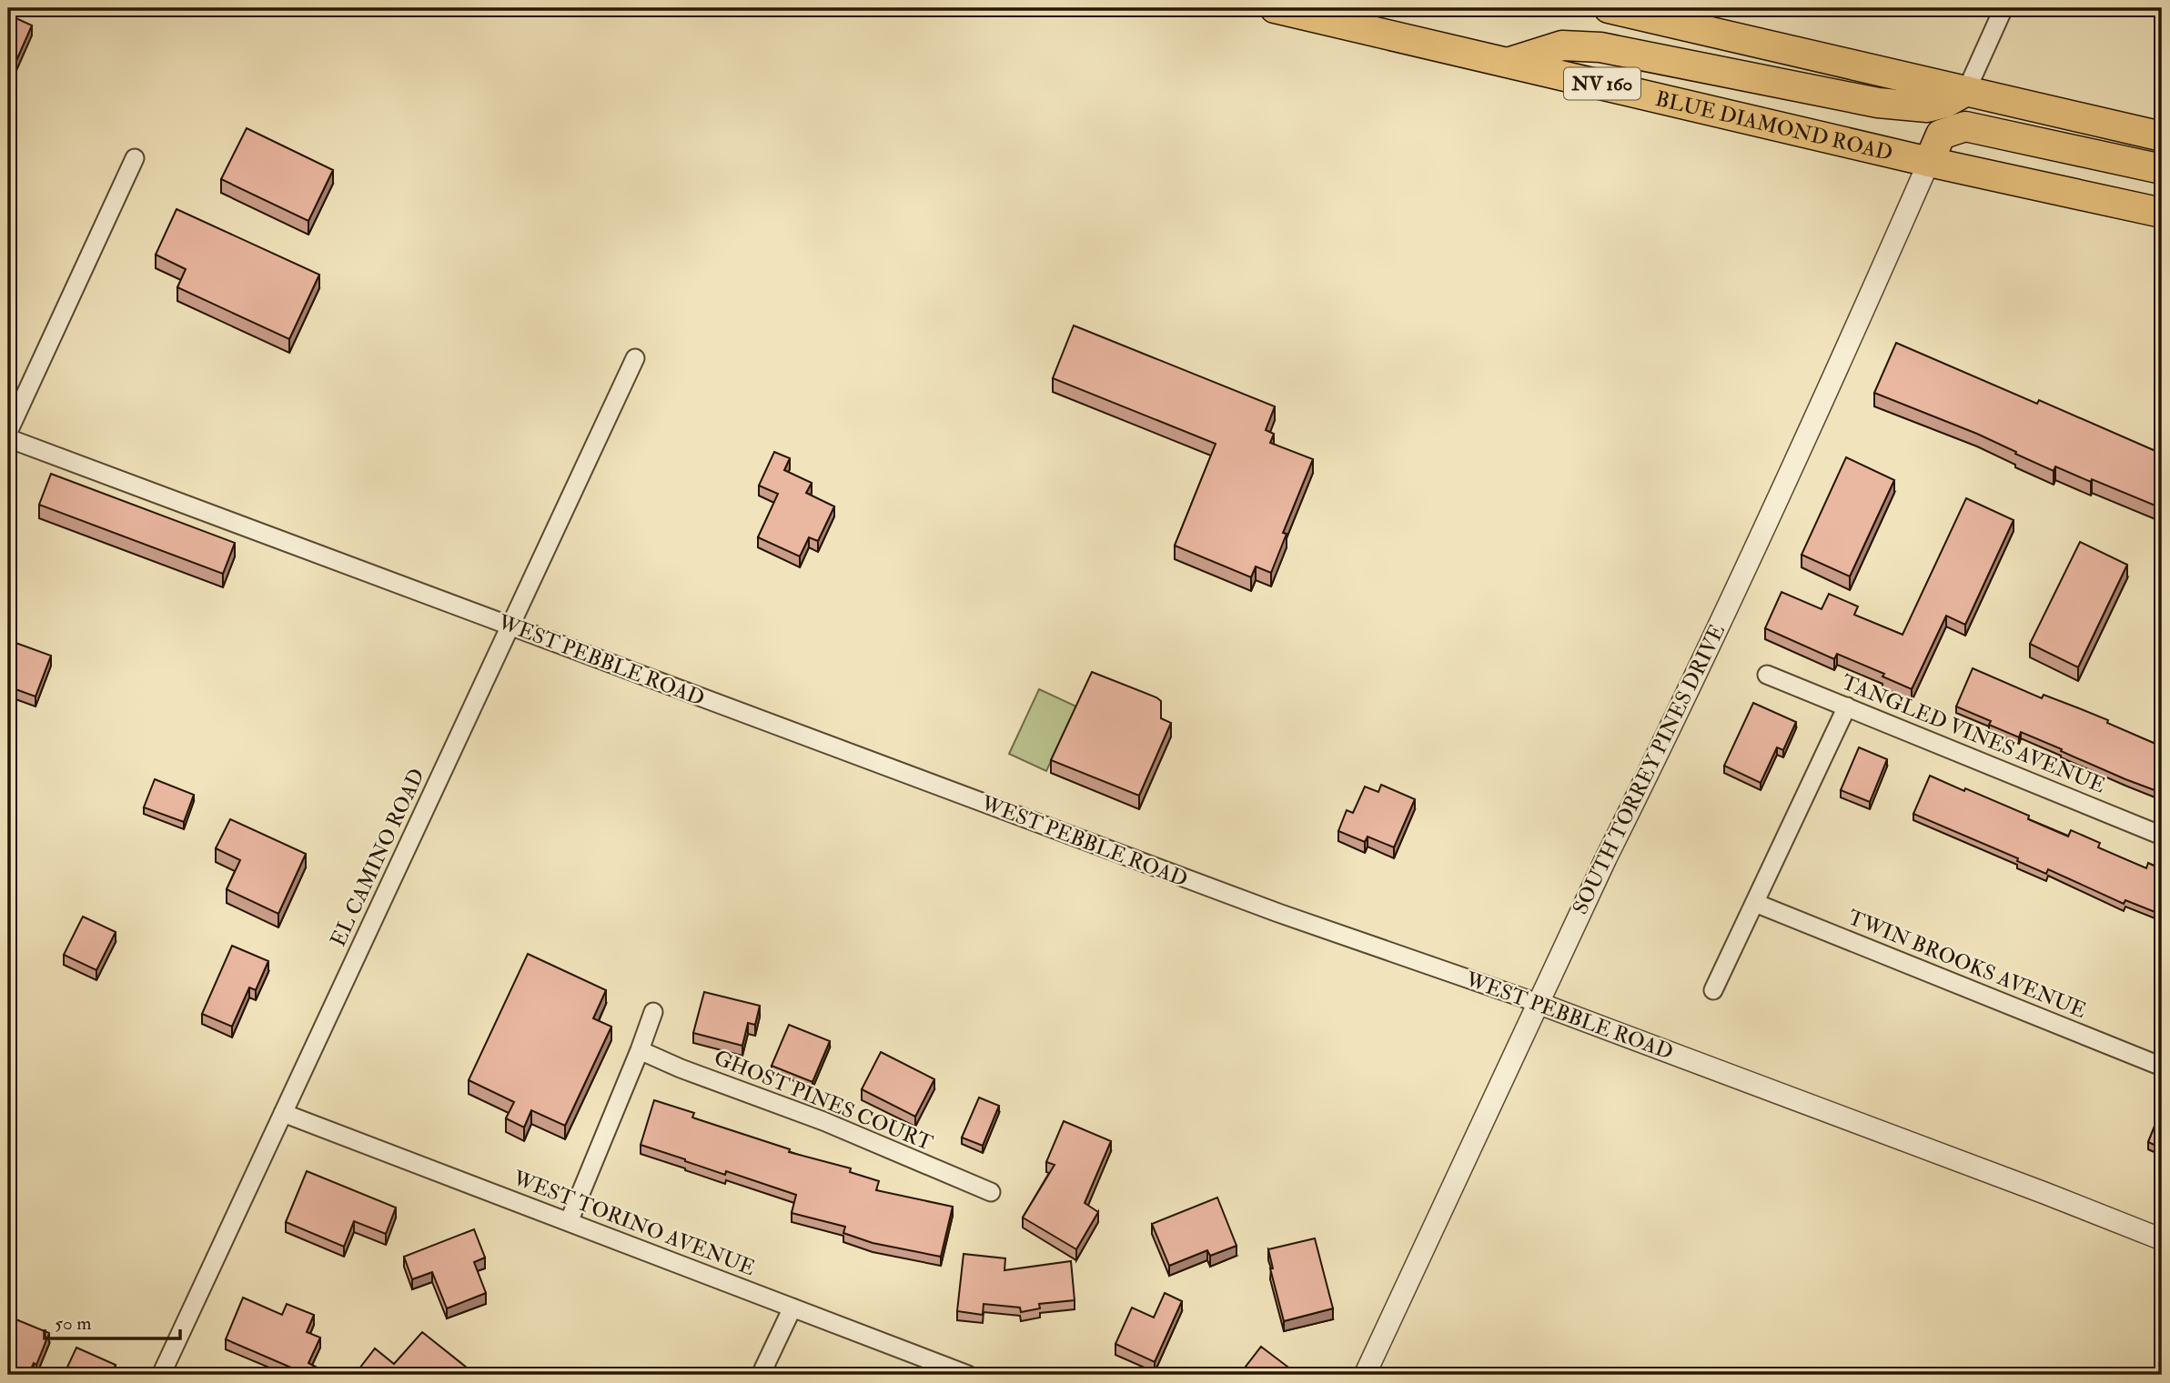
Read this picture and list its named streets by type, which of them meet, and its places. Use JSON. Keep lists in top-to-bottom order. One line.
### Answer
{"streets":{"highway":["NV 160","BLUE DIAMOND ROAD"],"street":["WEST PEBBLE ROAD","TANGLED VINES AVENUE","SOUTH TORREY PINES DRIVE","EL CAMINO ROAD","TWIN BROOKS AVENUE","GHOST PINES COURT","WEST TORINO AVENUE"]},"crossings":[["BLUE DIAMOND ROAD","SOUTH TORREY PINES DRIVE"],["WEST PEBBLE ROAD","SOUTH TORREY PINES DRIVE"],["WEST PEBBLE ROAD","EL CAMINO ROAD"],["EL CAMINO ROAD","WEST TORINO AVENUE"]],"scale_bar":"50 m"}
